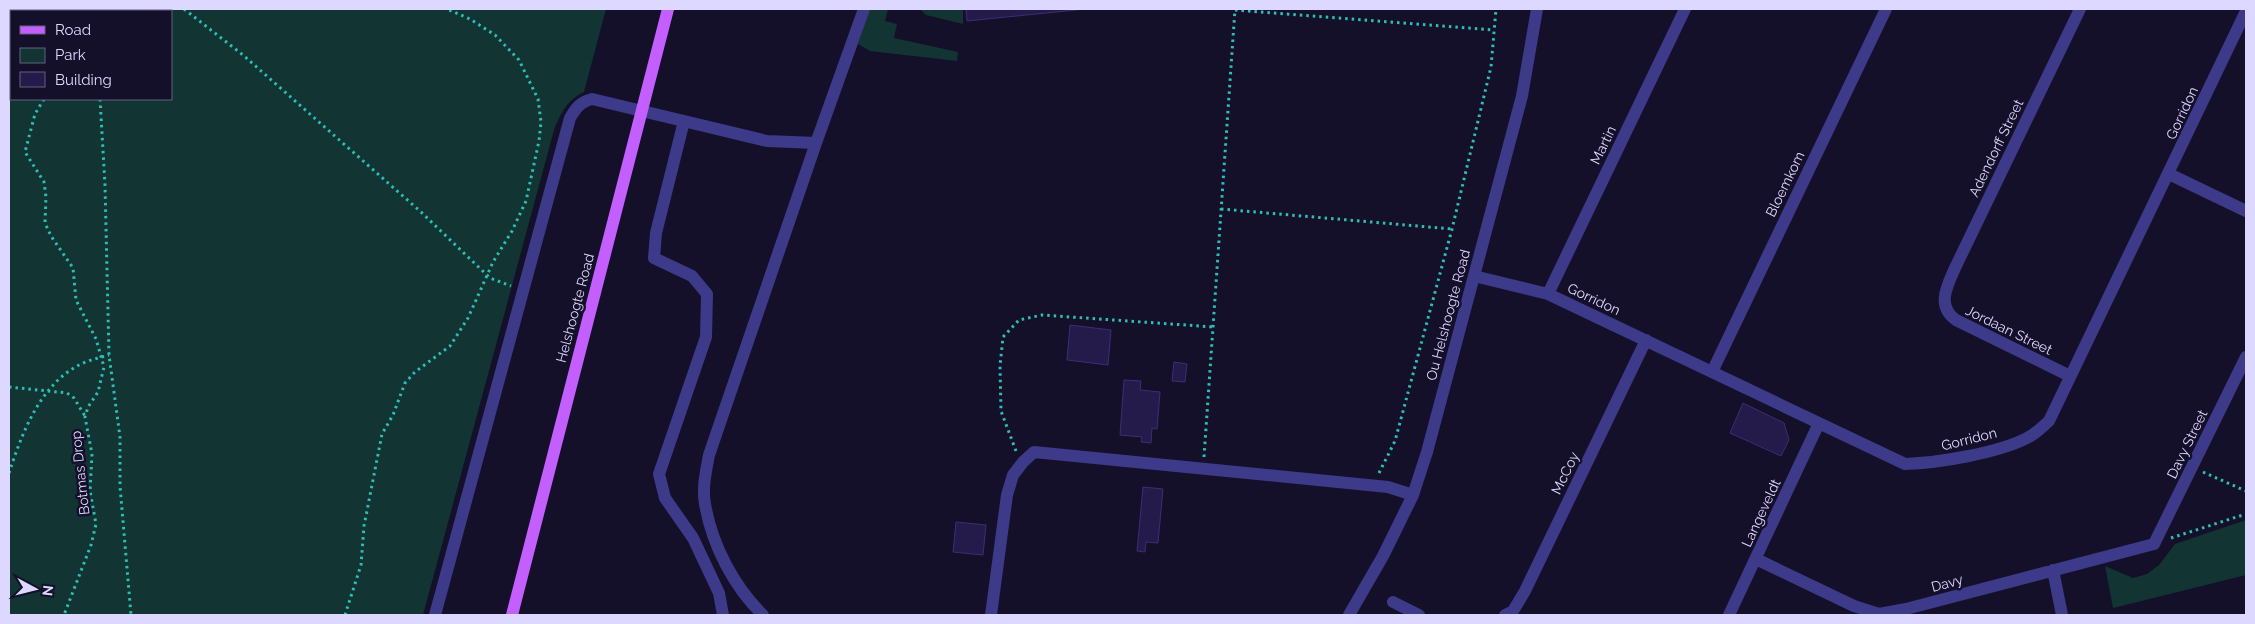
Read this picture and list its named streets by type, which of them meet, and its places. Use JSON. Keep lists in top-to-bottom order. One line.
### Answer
{"streets":{"main road":["Helshoogte Road"],"street":["Gorridon","Martin","Adendorff Street","Bloemkom","Ou Helshoogte Road","Jordaan Street","Davy Street","McCoy","Langeveldt","Davy"],"path":["Botmas Drop"]},"crossings":[["Gorridon","Martin"],["Gorridon","Bloemkom"],["Gorridon","Ou Helshoogte Road"],["Gorridon","Jordaan Street"],["Gorridon","McCoy"],["Gorridon","Langeveldt"],["Adendorff Street","Jordaan Street"],["Davy Street","Davy"],["Langeveldt","Davy"]],"legend":["Road","Park","Building"],"north":"right"}
